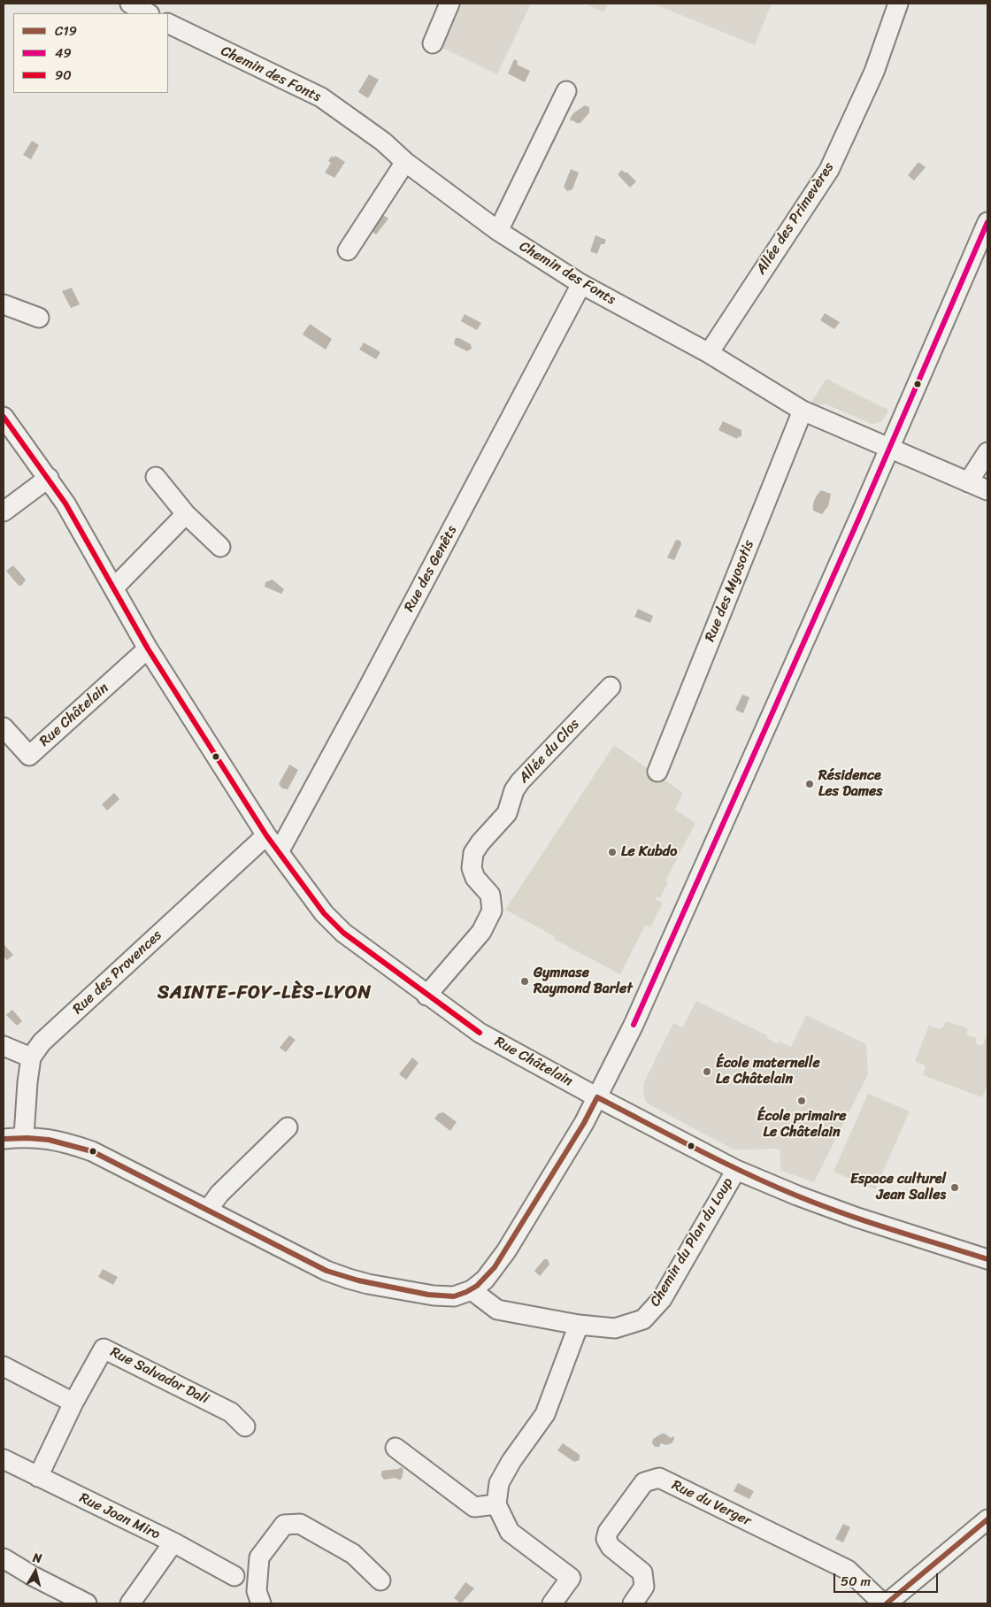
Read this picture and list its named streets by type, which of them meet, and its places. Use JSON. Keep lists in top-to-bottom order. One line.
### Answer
{"streets":{"street":["Chemin des Fonts","Allée des Primevères","Rue des Genêts","Rue des Myosotis","Rue Châtelain","Allée du Clos","Rue des Provences","Chemin du Plan du Loup","Rue Salvador Dali","Rue du Verger","Rue Joan Miro"]},"crossings":[["Chemin des Fonts","Allée des Primevères"],["Chemin des Fonts","Rue des Genêts"],["Chemin des Fonts","Rue des Myosotis"],["Rue des Genêts","Rue Châtelain"],["Rue Châtelain","Allée du Clos"],["Rue Châtelain","Rue des Provences"],["Rue Châtelain","Chemin du Plan du Loup"],["Rue Salvador Dali","Rue Joan Miro"]],"districts":["SAINTE-FOY-LÈS-LYON"],"places":["Résidence Les Dames","Le Kubdo","Gymnase Raymond Barlet","École maternelle Le Châtelain","École primaire Le Châtelain","Espace culturel Jean Salles"],"lines":["transit line 49","transit line 90","transit line C19"],"legend":["C19","49","90"],"scale_bar":"50 m","north":"top"}
